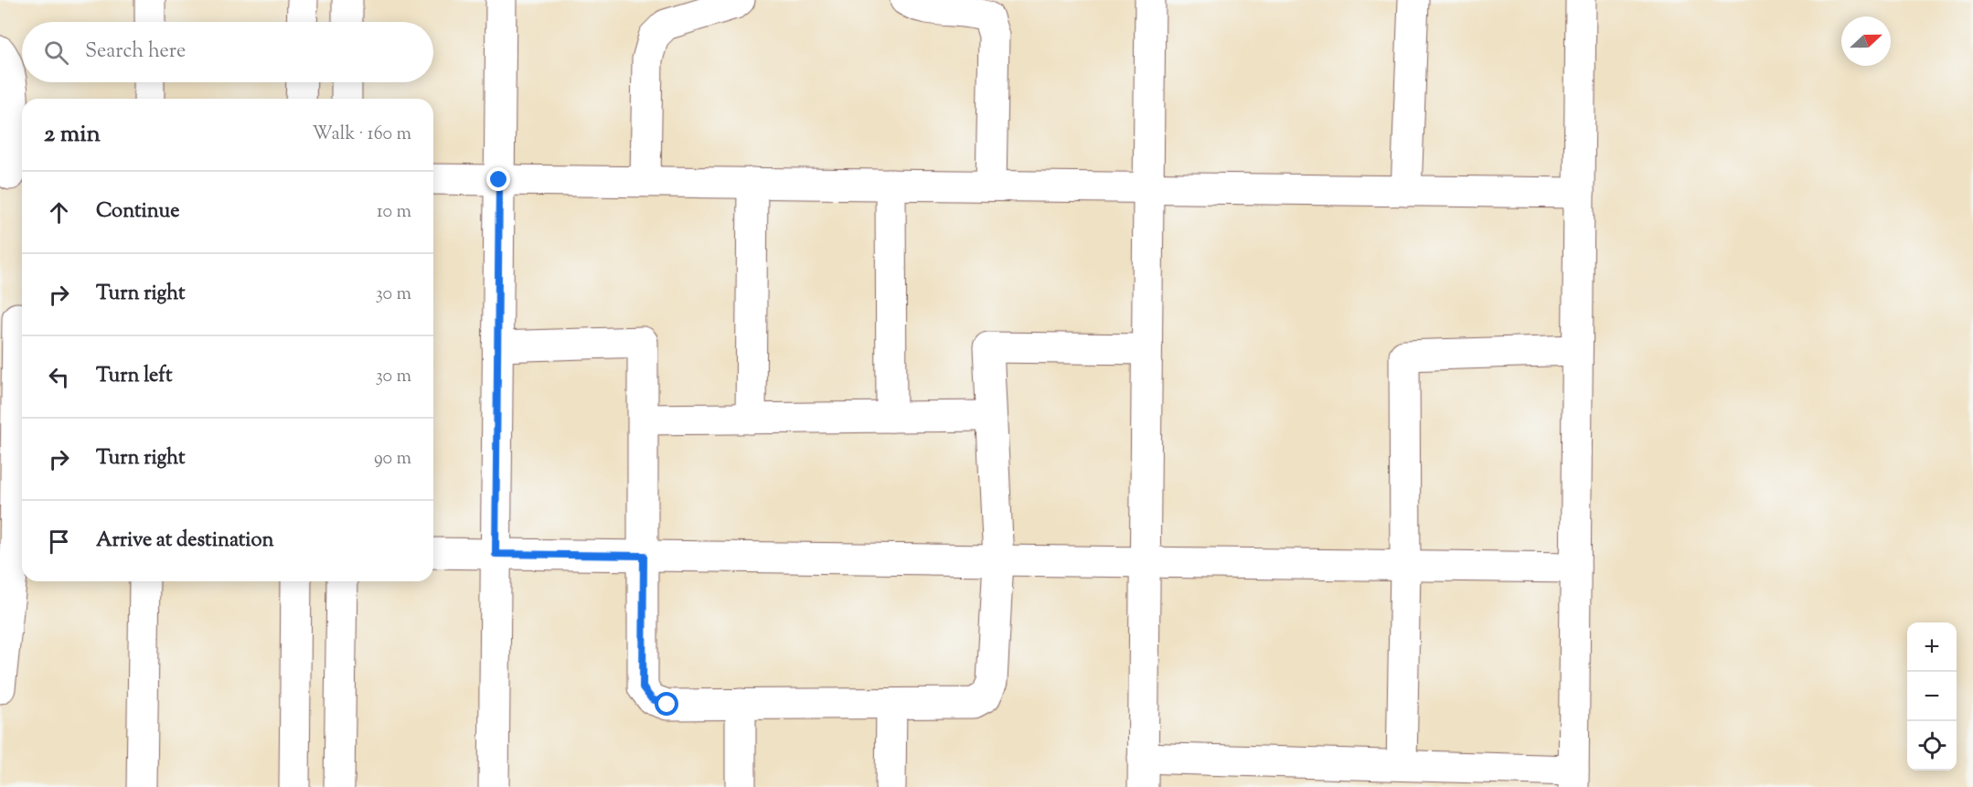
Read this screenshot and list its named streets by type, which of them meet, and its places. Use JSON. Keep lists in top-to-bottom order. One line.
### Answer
{"north":"right","page":{"search":"Search here","heading":["2 min","Walk · 160 m"],"list":[["Continue","10 m"],["Turn right","30 m"],["Turn left","30 m"],["Turn right","90 m"],"Arrive at destination"],"map_buttons":["+","−"]}}
